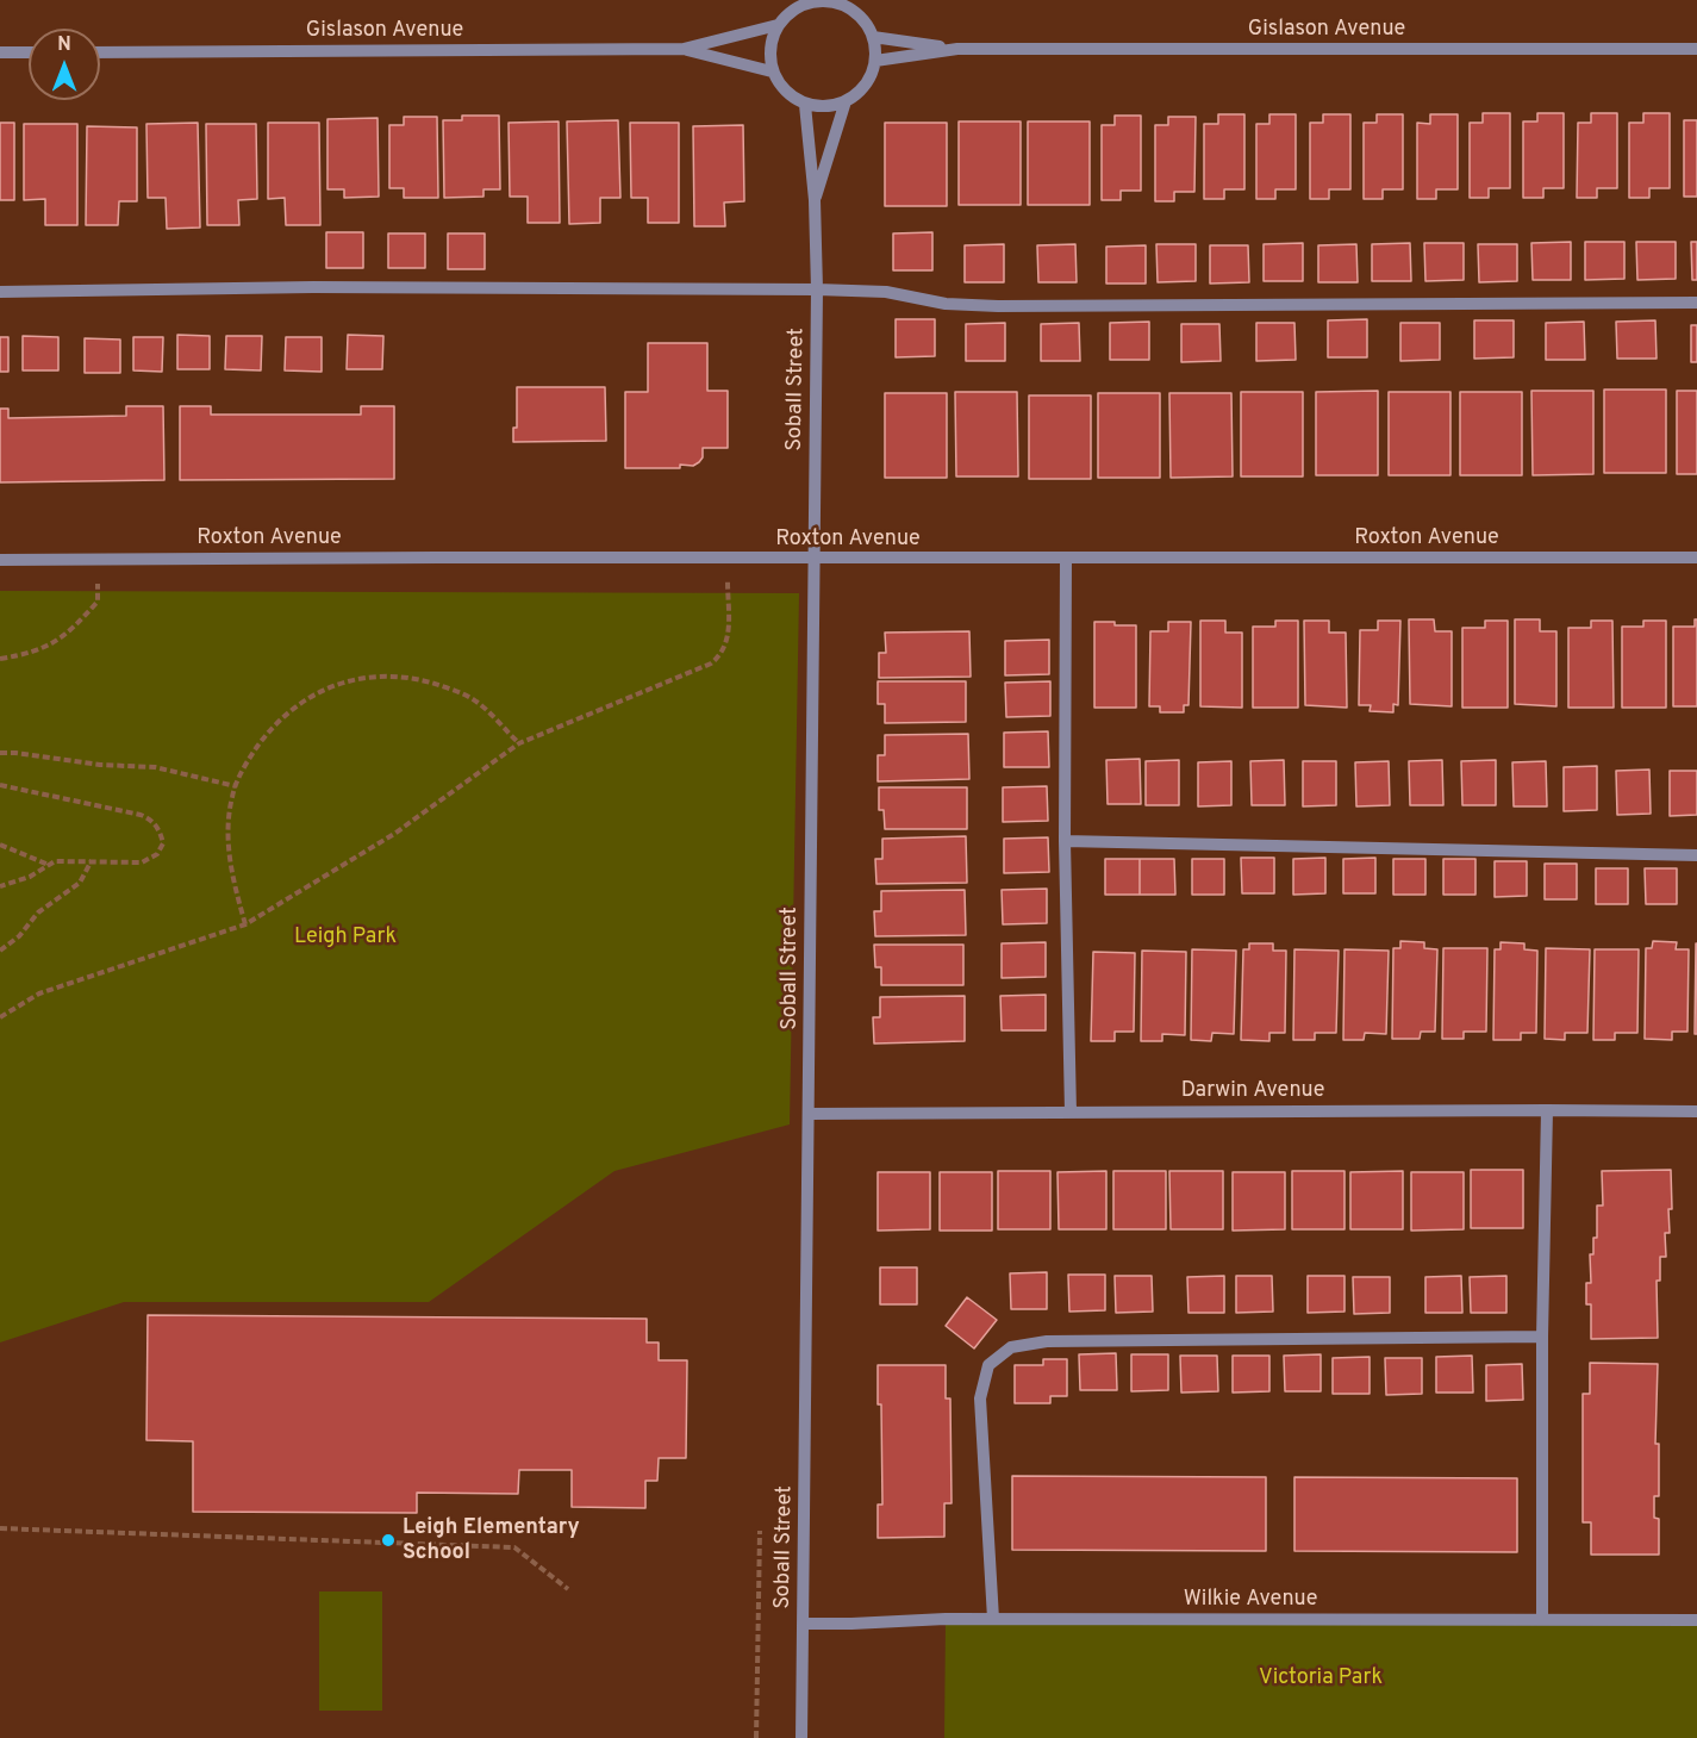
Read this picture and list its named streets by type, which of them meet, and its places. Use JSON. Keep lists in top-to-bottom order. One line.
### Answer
{"streets":{"street":["Gislason Avenue","Soball Street","Roxton Avenue","Darwin Avenue","Wilkie Avenue"]},"crossings":[["Gislason Avenue","Soball Street"],["Soball Street","Roxton Avenue"],["Soball Street","Darwin Avenue"],["Soball Street","Wilkie Avenue"]],"parks":["Leigh Park","Victoria Park"],"places":["Leigh Elementary School"],"north":"top"}
